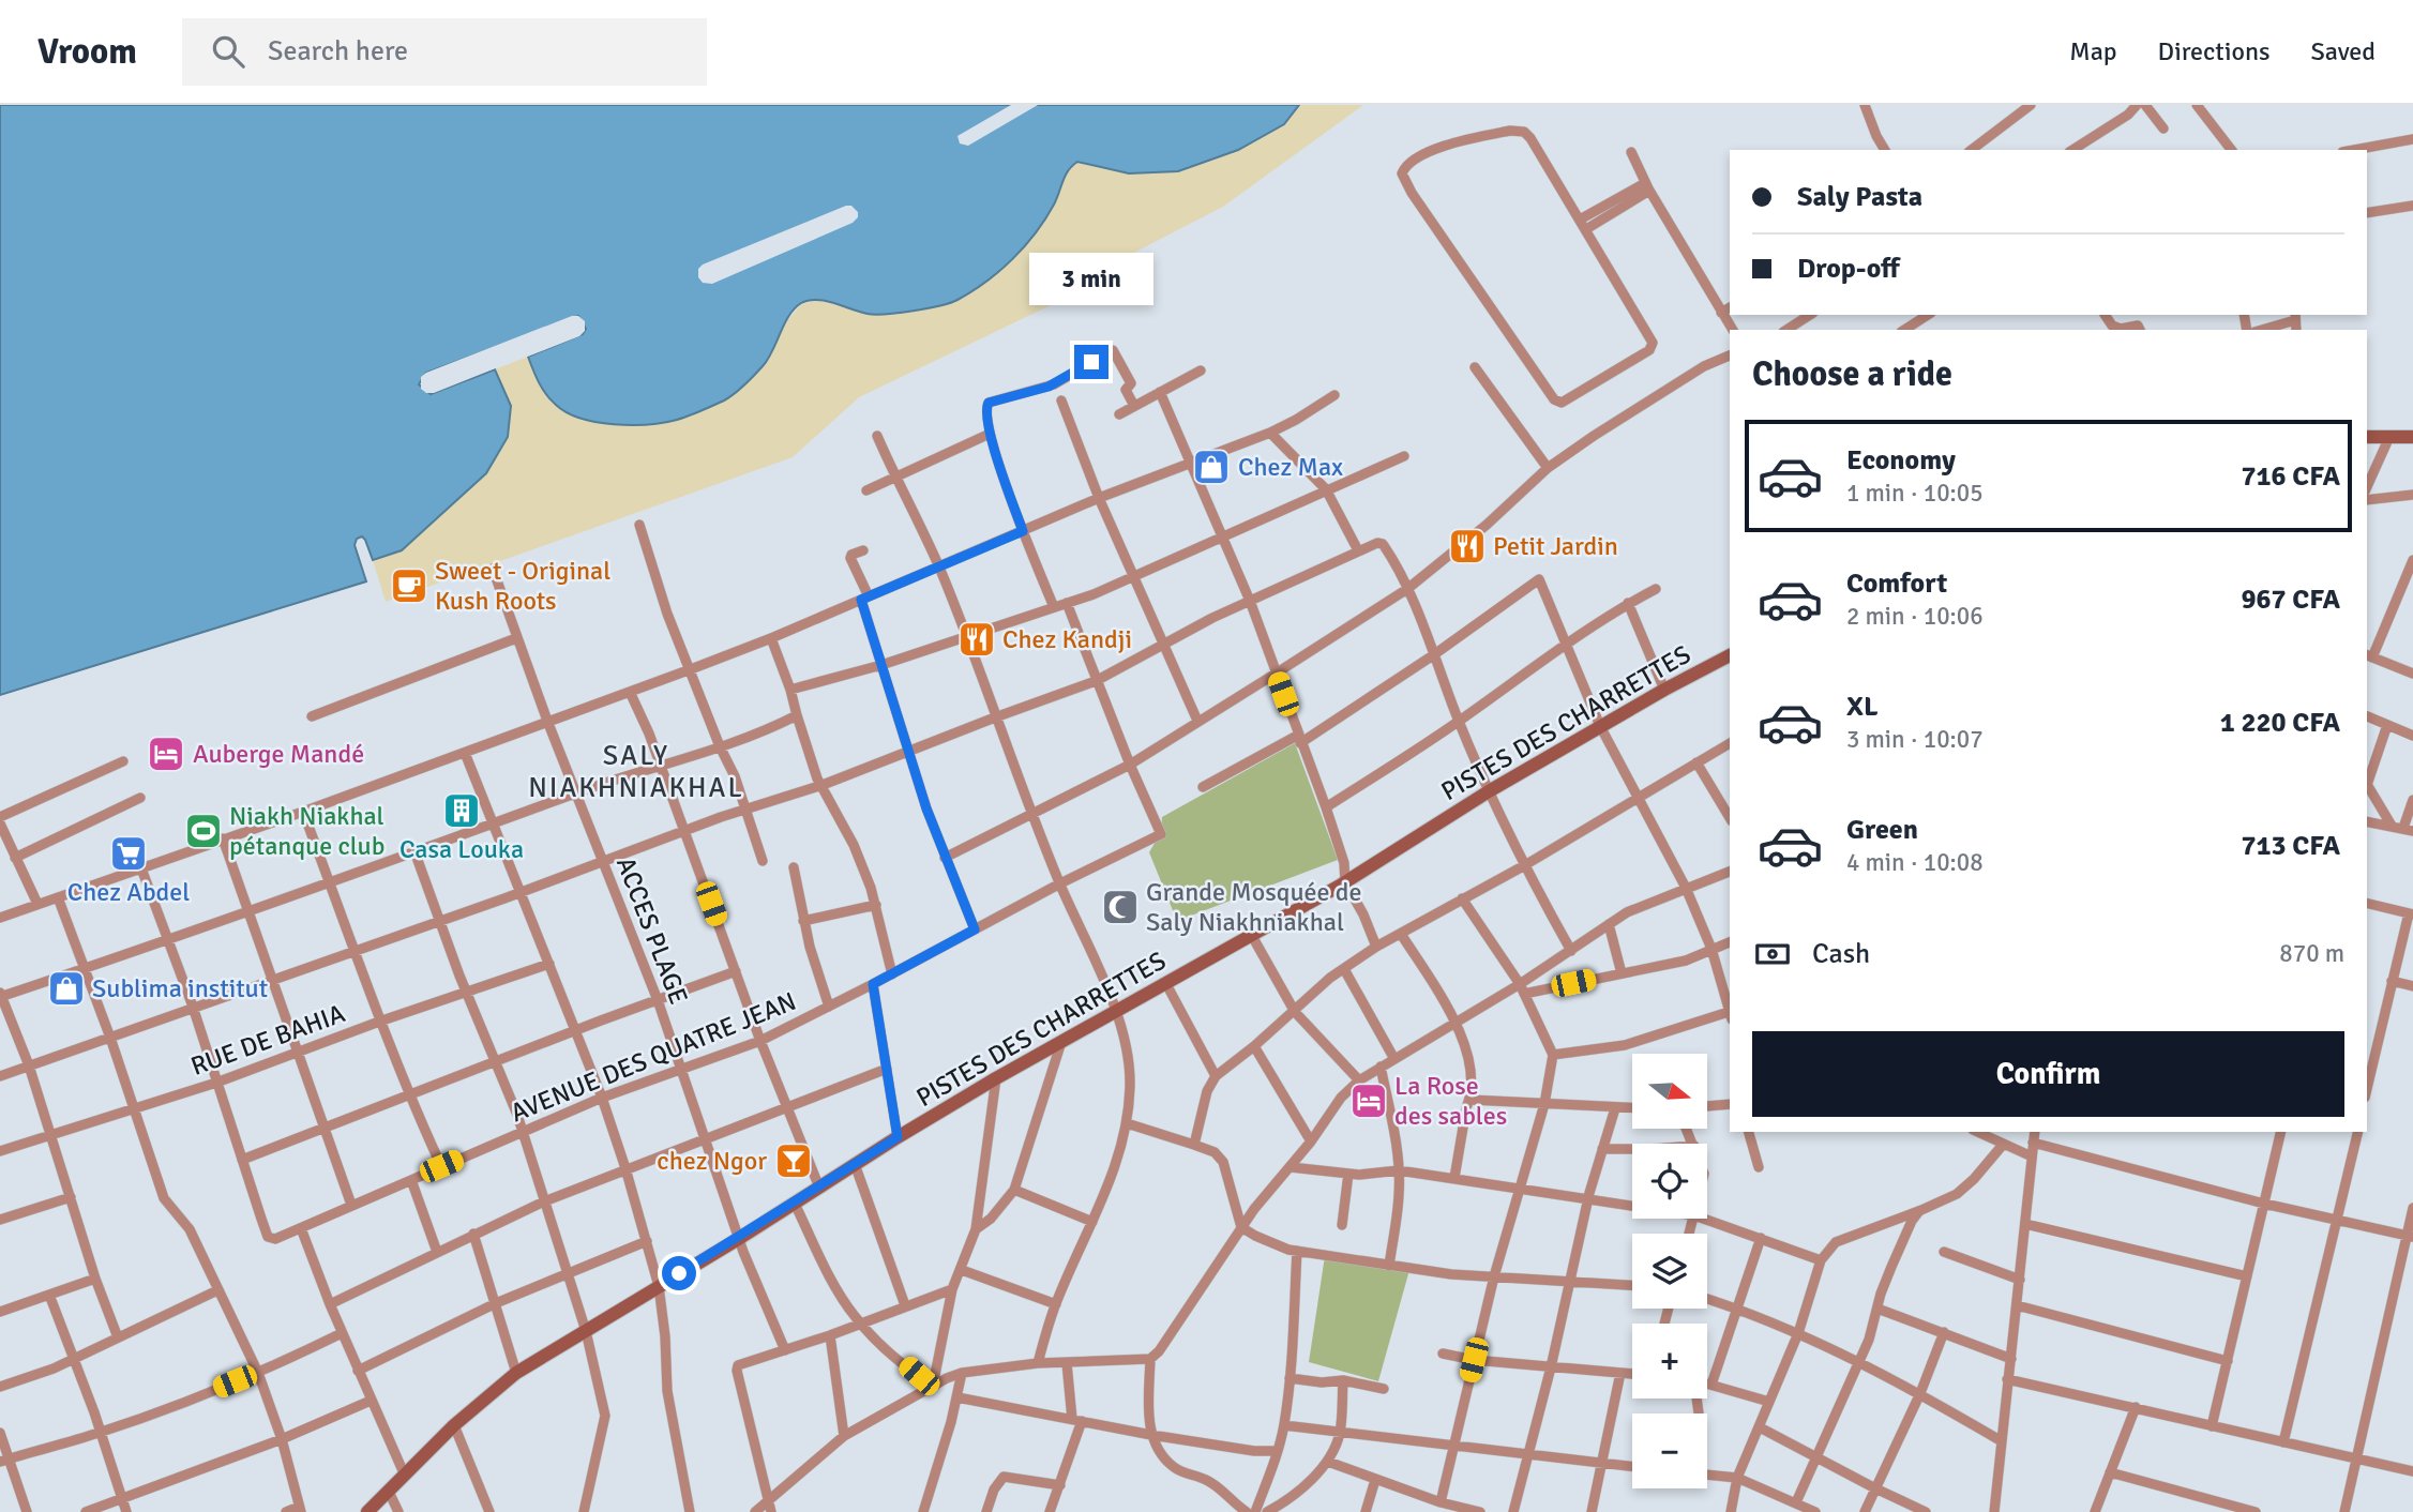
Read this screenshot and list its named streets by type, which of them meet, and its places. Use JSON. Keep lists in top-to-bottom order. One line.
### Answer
{"streets":{"main road":["PISTES DES CHARRETTES"],"street":["ACCES PLAGE","RUE DE BAHIA","AVENUE DES QUATRE JEAN"]},"crossings":[["PISTES DES CHARRETTES","ACCES PLAGE"],["ACCES PLAGE","AVENUE DES QUATRE JEAN"]],"districts":["SALY NIAKHNIAKHAL"],"places":{"shop":["Chez Max","Sublima institut"],"restaurant":["Petit Jardin","Chez Kandji"],"cafe":["Sweet - Original Kush Roots"],"hotel":["Auberge Mandé","La Rose des sables"],"building":["Casa Louka"],"sports":["Niakh Niakhal pétanque club"],"supermarket":["Chez Abdel"],"mosque":["Grande Mosquée de Saly Niakhniakhal"],"bar":["chez Ngor"]},"north":"right","page":{"header":"Vroom","search":"Search here","nav":["Map","Directions","Saved"],"banner":["Saly Pasta","Drop-off"],"bubble":"3 min","heading":"Choose a ride","list":[{"name":"Economy","note":"1 min · 10:05","value":"716 CFA"},{"name":"Comfort","note":"2 min · 10:06","value":"967 CFA"},{"name":"XL","note":"3 min · 10:07","value":"1 220 CFA"},{"name":"Green","note":"4 min · 10:08","value":"713 CFA"}],"pay":["Cash","870 m"],"buttons":"Confirm","map_buttons":["+","−"]}}
